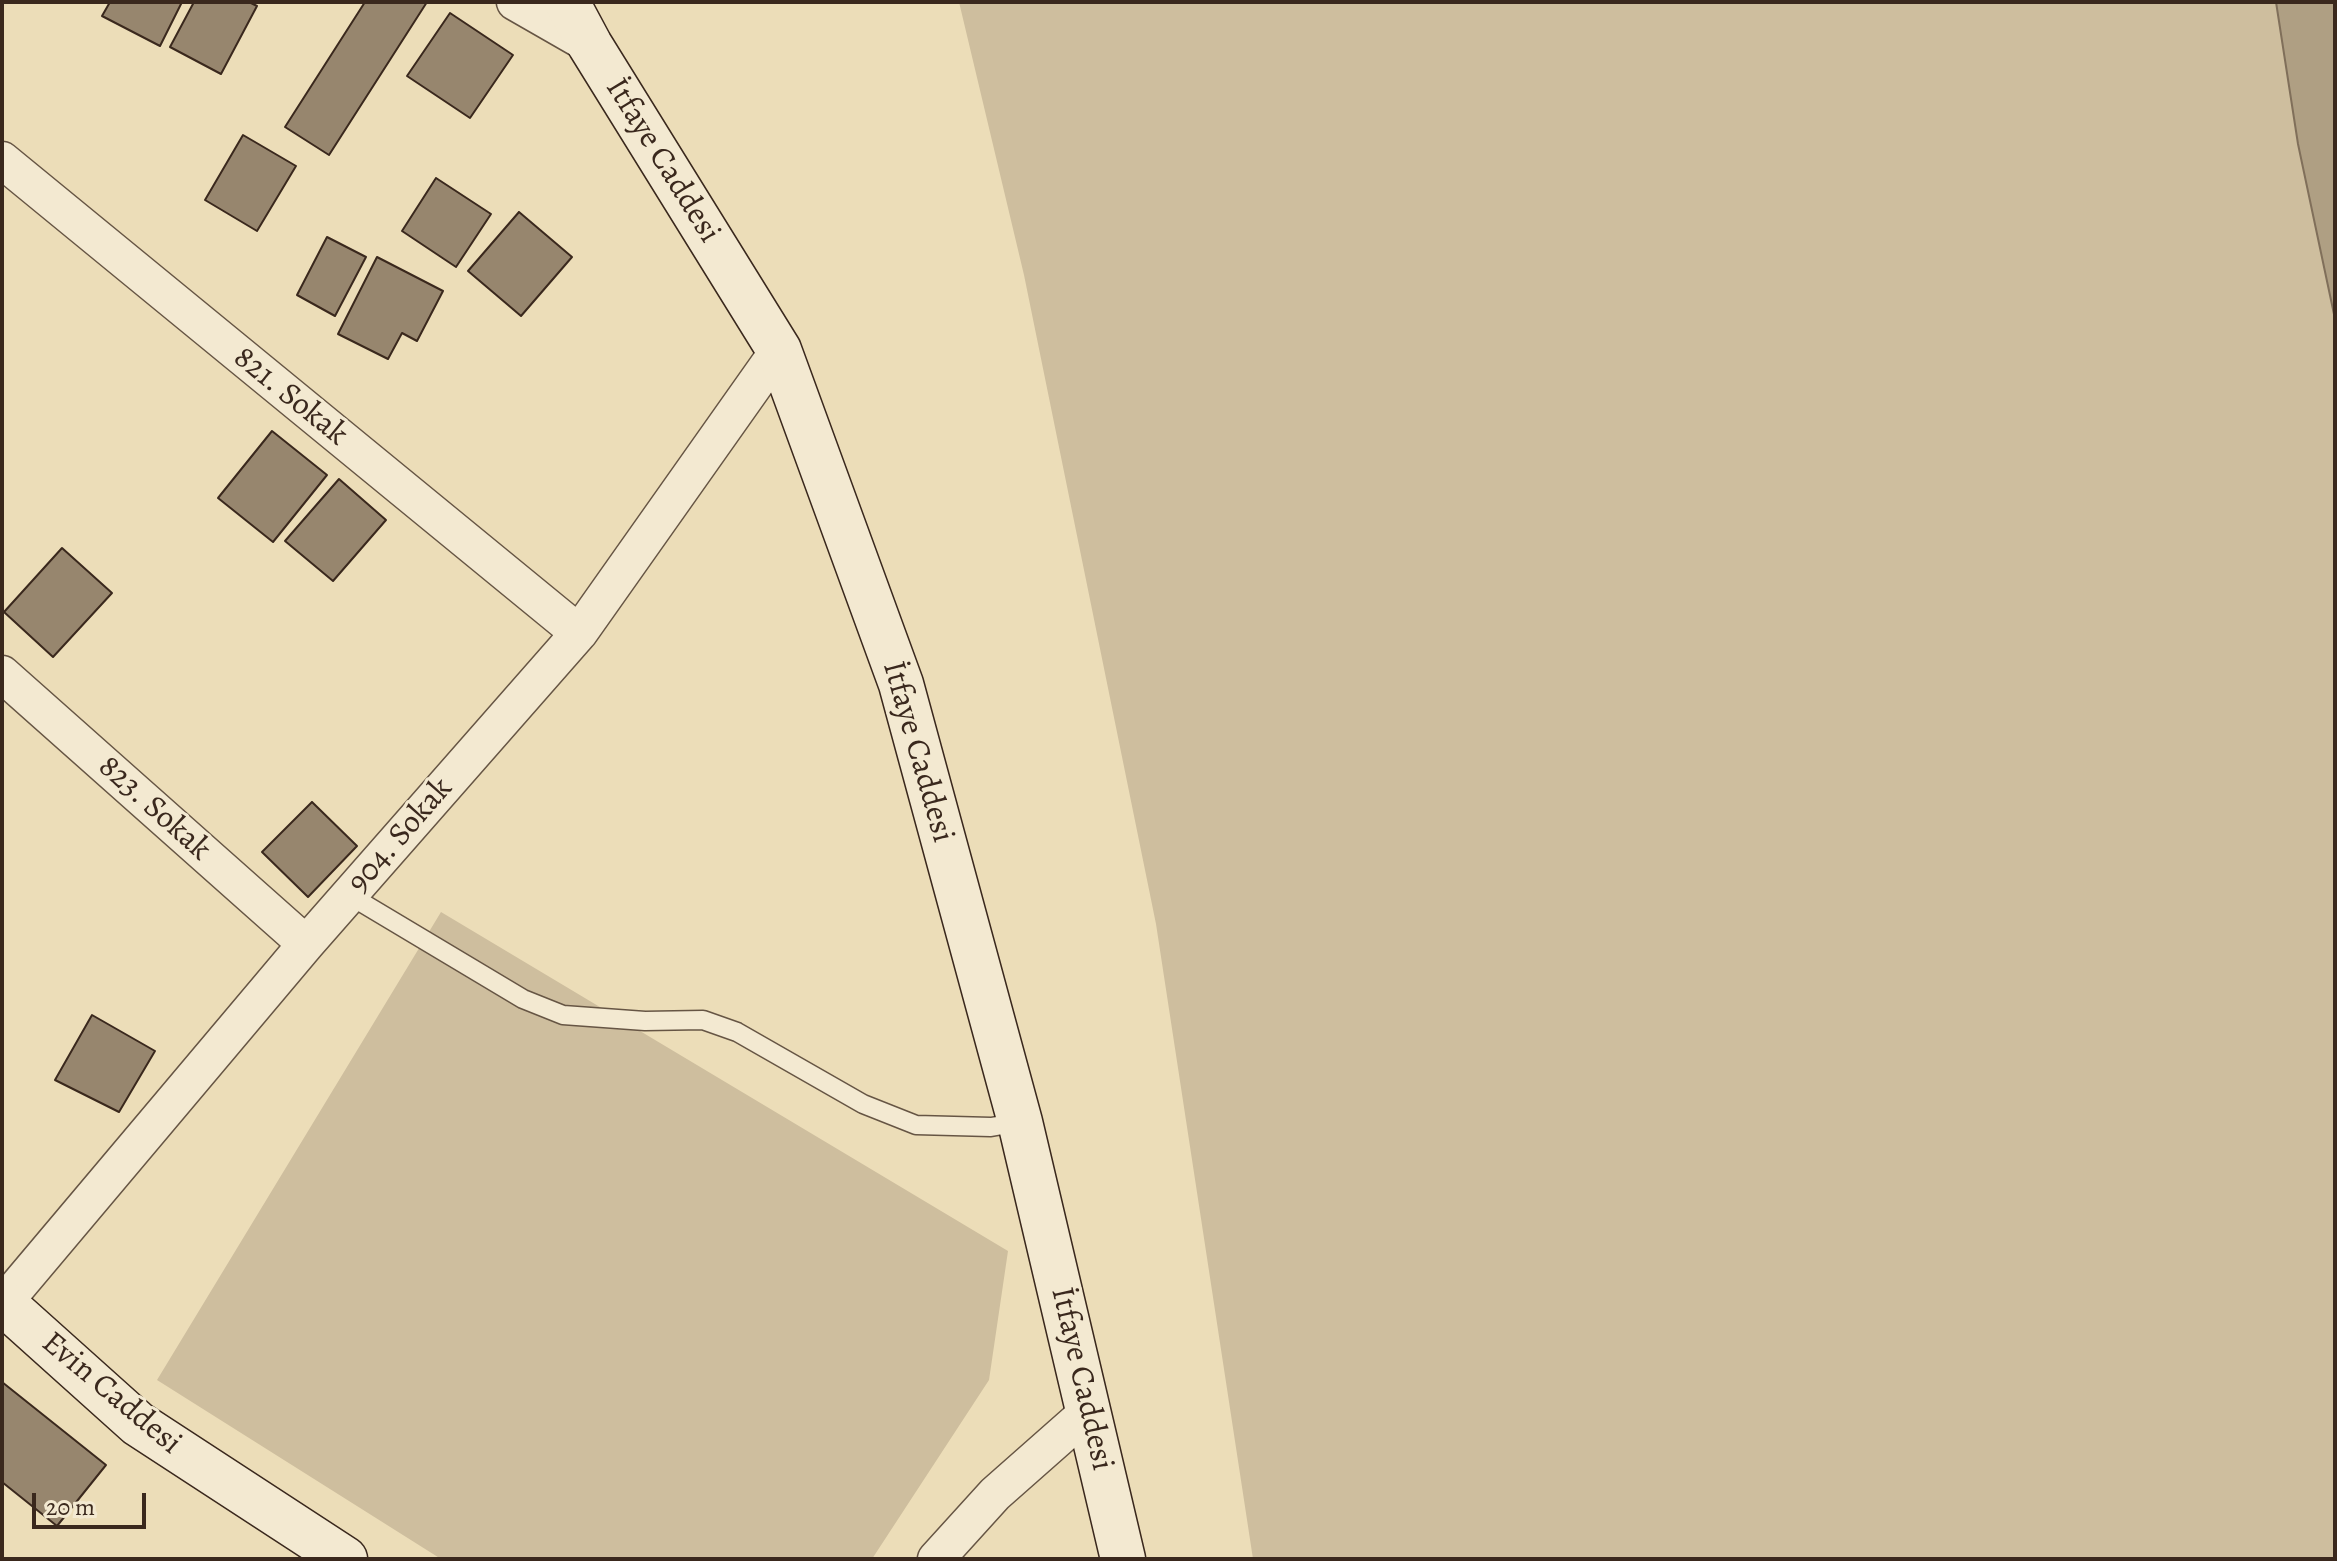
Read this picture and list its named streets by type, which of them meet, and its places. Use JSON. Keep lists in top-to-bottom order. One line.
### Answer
{"streets":{"street":["İtfaye Caddesi","821. Sokak","823. Sokak","904. Sokak","Evin Caddesi"]},"crossings":[["İtfaye Caddesi","904. Sokak"],["821. Sokak","904. Sokak"],["823. Sokak","904. Sokak"],["904. Sokak","Evin Caddesi"]],"scale_bar":"20 m"}
